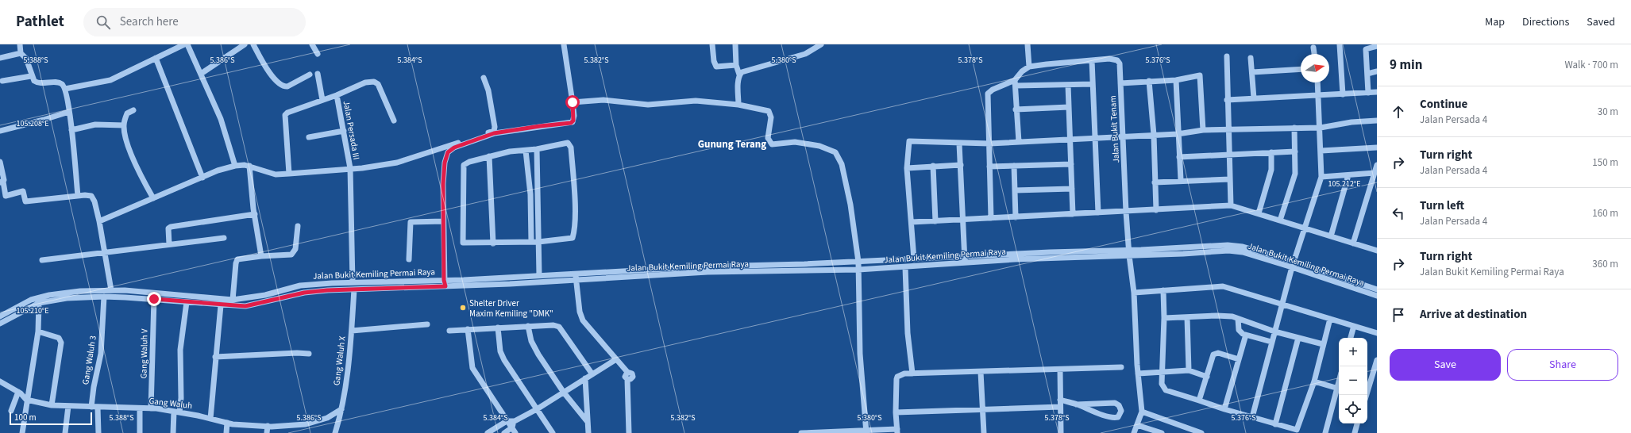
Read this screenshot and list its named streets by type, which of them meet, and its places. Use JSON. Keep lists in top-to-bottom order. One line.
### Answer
{"streets":{"street":["Jalan Bukit Tenam","Jalan Persada III","Jalan Bukit Kemiling Permai Raya","Gang Waluh V","Gang Waluh 3","Gang Waluh X","Gang Waluh"]},"crossings":[["Jalan Bukit Tenam","Jalan Bukit Kemiling Permai Raya"],["Jalan Persada III","Jalan Bukit Kemiling Permai Raya"],["Jalan Bukit Kemiling Permai Raya","Gang Waluh V"],["Jalan Bukit Kemiling Permai Raya","Gang Waluh 3"],["Jalan Bukit Kemiling Permai Raya","Gang Waluh X"],["Gang Waluh V","Gang Waluh"],["Gang Waluh 3","Gang Waluh"],["Gang Waluh X","Gang Waluh"]],"districts":["Gunung Terang"],"places":["Shelter Driver Maxim Kemiling \"DMK\""],"scale_bar":"100 m","north":"right","page":{"header":"Pathlet","search":"Search here","nav":["Map","Directions","Saved"],"heading":["9 min","Walk · 700 m"],"list":[["Continue","Jalan Persada 4","30 m"],["Turn right","Jalan Persada 4","150 m"],["Turn left","Jalan Persada 4","160 m"],["Turn right","Jalan Bukit Kemiling Permai Raya","360 m"],"Arrive at destination"],"map_buttons":["+","−"],"buttons":["Save","Share"],"scale":"100 m"},"coordinates":["5.388°S","5.386°S","5.384°S","5.382°S","5.380°S","5.378°S","5.376°S","105.208°E","105.212°E","105.210°E"]}
